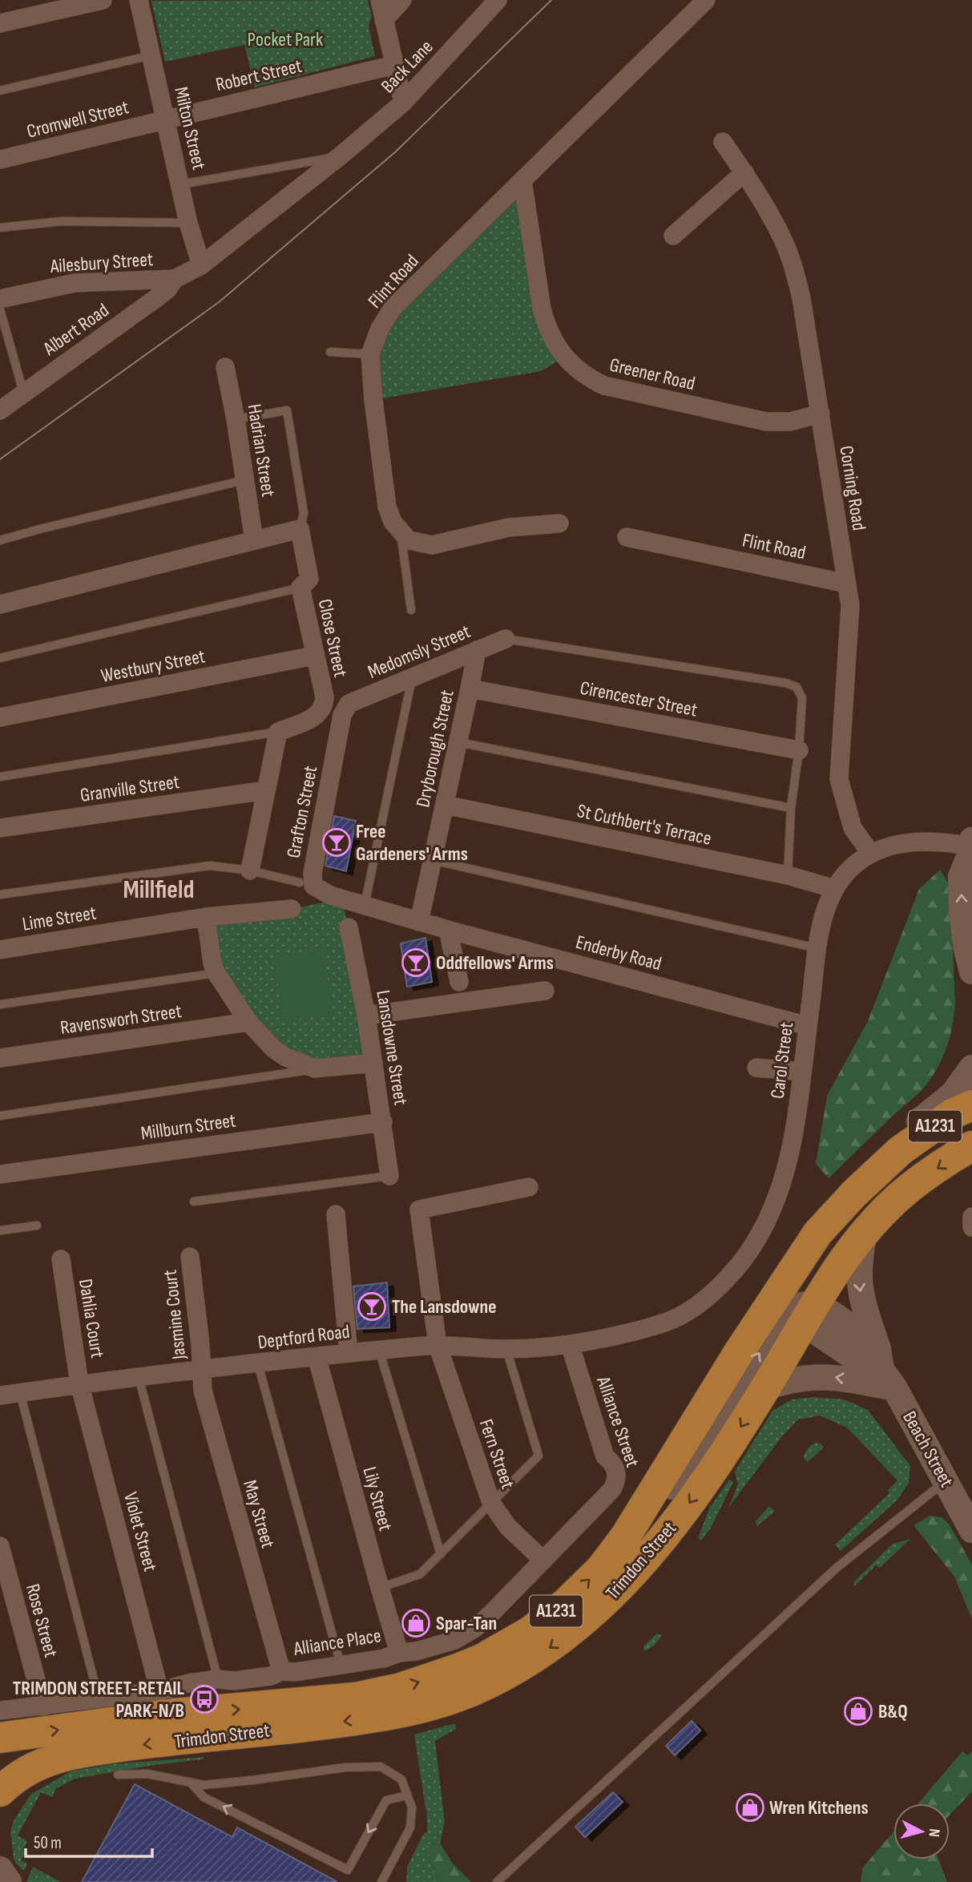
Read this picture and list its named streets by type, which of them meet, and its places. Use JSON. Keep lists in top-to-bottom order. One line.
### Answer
{"streets":{"highway":["A1231","Trimdon Street"],"street":["Back Lane","Robert Street","Cromwell Street","Milton Street","Ailesbury Street","Flint Road","Albert Road","Greener Road","Hadrian Street","Corning Road","Close Street","Medomsly Street","Westbury Street","Cirencester Street","Dryborough Street","Granville Street","Grafton Street","St Cuthbert's Terrace","Lime Street","Enderby Road","Ravensworh Street","Lansdowne Street","Carol Street","Millburn Street","Jasmine Court","Dahlia Court","Deptford Road","Alliance Street","Beach Street","Fern Street","Lily Street","May Street","Violet Street","Rose Street","Alliance Place"]},"crossings":[["Back Lane","Milton Street"],["Back Lane","Ailesbury Street"],["Back Lane","Albert Road"],["Robert Street","Cromwell Street"],["Robert Street","Milton Street"],["Cromwell Street","Milton Street"],["Ailesbury Street","Albert Road"],["Flint Road","Greener Road"],["Flint Road","Corning Road"],["Greener Road","Corning Road"],["Corning Road","Carol Street"],["Close Street","Westbury Street"],["Medomsly Street","Dryborough Street"],["Medomsly Street","Grafton Street"],["Cirencester Street","Dryborough Street"],["Dryborough Street","Grafton Street"],["Dryborough Street","St Cuthbert's Terrace"],["Dryborough Street","Enderby Road"],["Grafton Street","Enderby Road"],["St Cuthbert's Terrace","Carol Street"],["Enderby Road","Carol Street"],["Lansdowne Street","Millburn Street"],["Carol Street","Deptford Road"],["A1231","Trimdon Street"],["Jasmine Court","Deptford Road"],["Jasmine Court","May Street"],["Dahlia Court","Deptford Road"],["Dahlia Court","Violet Street"],["Deptford Road","Alliance Street"],["Deptford Road","Fern Street"],["Deptford Road","Lily Street"],["Deptford Road","May Street"],["Deptford Road","Violet Street"],["Alliance Street","Alliance Place"],["Beach Street","Trimdon Street"],["Fern Street","Alliance Place"],["Lily Street","Alliance Place"],["May Street","Alliance Place"],["Violet Street","Alliance Place"],["Rose Street","Alliance Place"]],"districts":["Millfield"],"parks":["Pocket Park"],"places":{"bar":["Free Gardeners' Arms","Oddfellows' Arms","The Lansdowne"],"shop":["Spar-Tan","B&Q","Wren Kitchens"],"bus stop":["TRIMDON STREET-RETAIL PARK-N/B"]},"scale_bar":"50 m","north":"right"}
